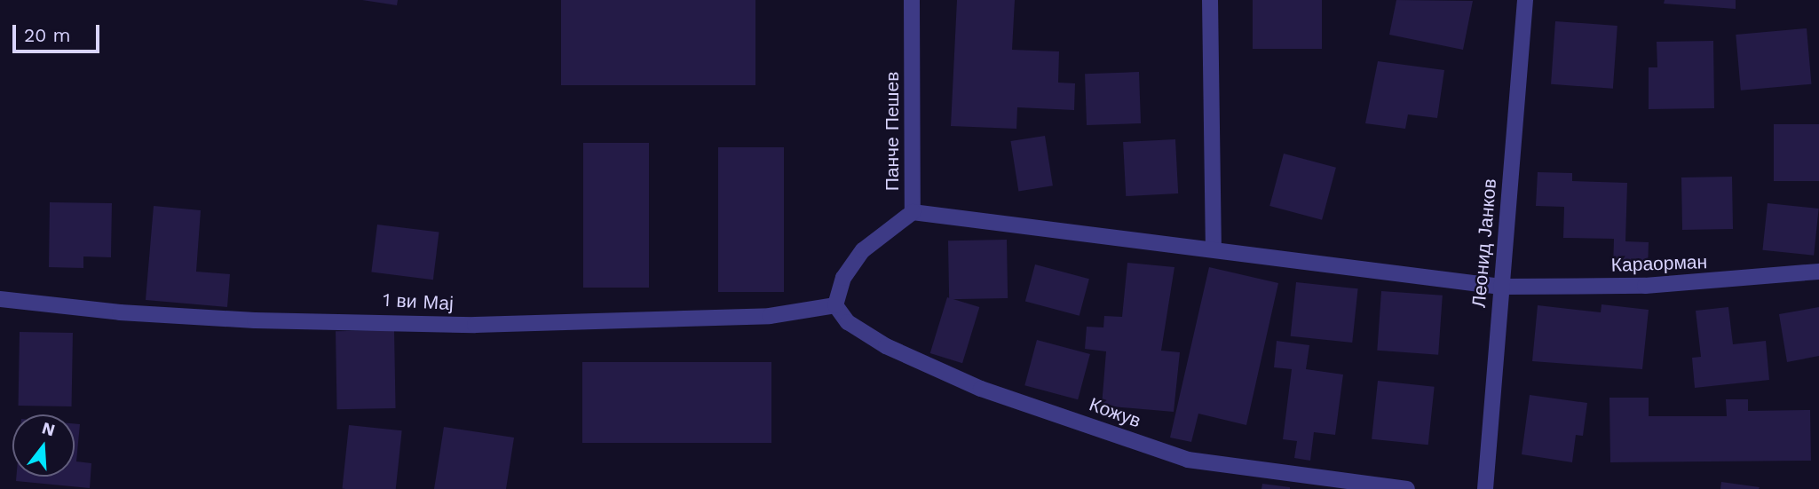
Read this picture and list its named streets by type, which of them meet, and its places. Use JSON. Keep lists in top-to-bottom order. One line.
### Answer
{"streets":{"street":["Панче Пешев","Леонид Јанков","Караорман","1 ви Мај","Кожув"]},"crossings":[["Панче Пешев","Караорман"],["Панче Пешев","1 ви Мај"],["Панче Пешев","Кожув"],["Леонид Јанков","Караорман"],["1 ви Мај","Кожув"]],"scale_bar":"20 m","north":"top"}
